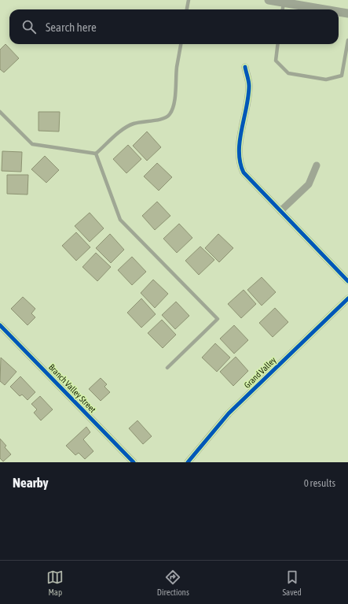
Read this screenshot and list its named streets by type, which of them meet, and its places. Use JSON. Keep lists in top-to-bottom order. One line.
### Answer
{"streets":{"street":["Grand Valley","Branch Valley Street"]},"page":{"search":"Search here","heading":["Nearby","0 results"],"nav":["Map","Directions","Saved"]}}
